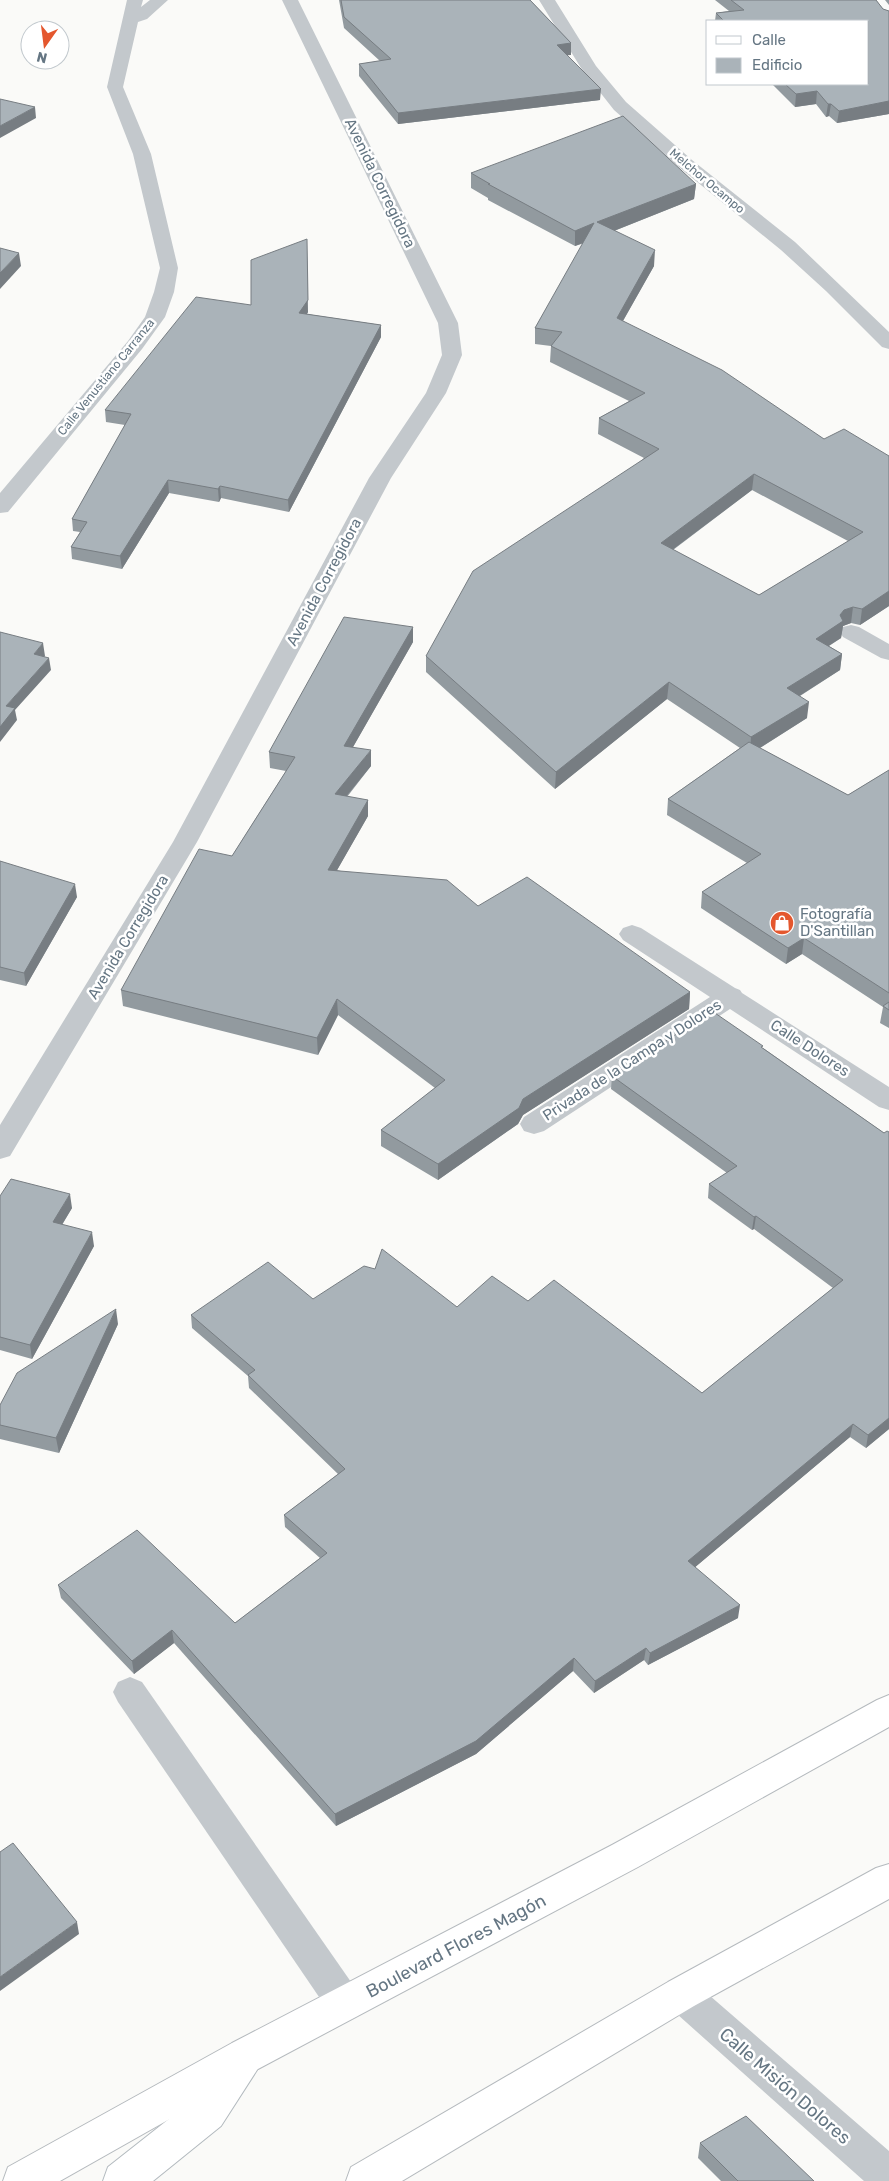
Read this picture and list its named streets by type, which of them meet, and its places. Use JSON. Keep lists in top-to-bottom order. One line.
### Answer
{"streets":{"main road":["Boulevard Flores Magón"],"street":["Melchor Ocampo","Avenida Corregidora","Calle Venustiano Carranza","Calle Dolores","Privada de la Campa y Dolores","Calle Misión Dolores"]},"crossings":[["Calle Dolores","Privada de la Campa y Dolores"]],"places":{"shop":["Fotografía D'Santillan"]},"legend":["Calle","Edificio"],"north":"bottom"}
